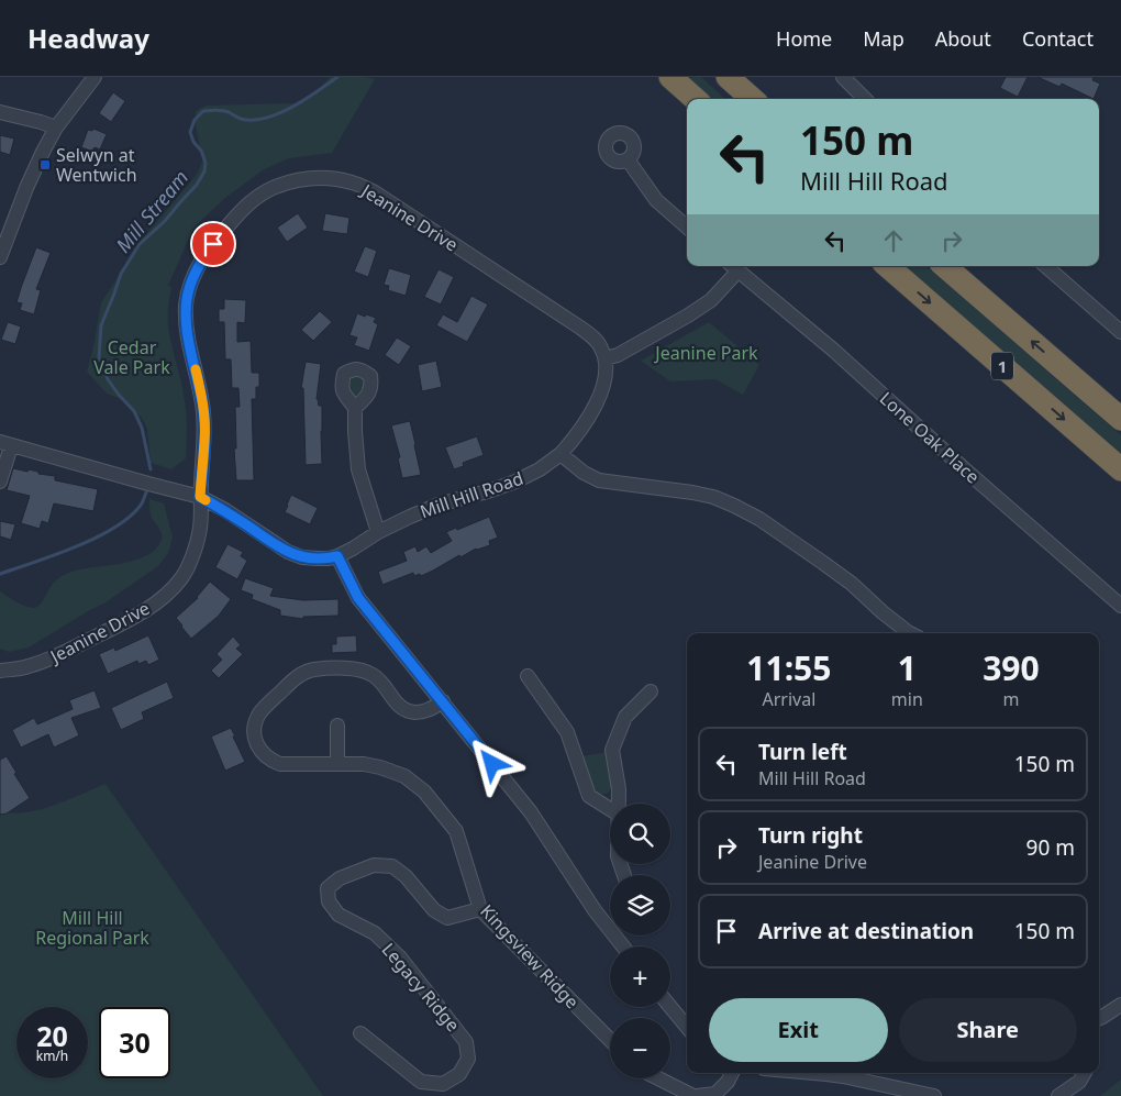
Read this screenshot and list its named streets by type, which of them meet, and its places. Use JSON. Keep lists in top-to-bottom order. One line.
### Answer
{"streets":{"highway":["1"],"street":["Jeanine Drive","Lone Oak Place","Mill Hill Road","Kingsview Ridge","Legacy Ridge"]},"crossings":[["Jeanine Drive","Lone Oak Place"],["Jeanine Drive","Mill Hill Road"],["Kingsview Ridge","Legacy Ridge"]],"water":["Mill Stream"],"parks":["Cedar Vale Park","Jeanine Park","Mill Hill Regional Park"],"places":{"transit":["Selwyn at Wentwich"]},"page":{"header":"Headway","nav":["Home","Map","About","Contact"],"turn":["150 m","Mill Hill Road"],"eta":["11:55","Arrival","1","min","390","m"],"list":[{"name":"Turn left","note":"Mill Hill Road","value":"150 m"},{"name":"Turn right","note":"Jeanine Drive","value":"90 m"},{"name":"Arrive at destination","value":"150 m"}],"map_buttons":["+","−"],"buttons":["Exit","Share"],"speed":"20 km/h","limit":"30"}}
